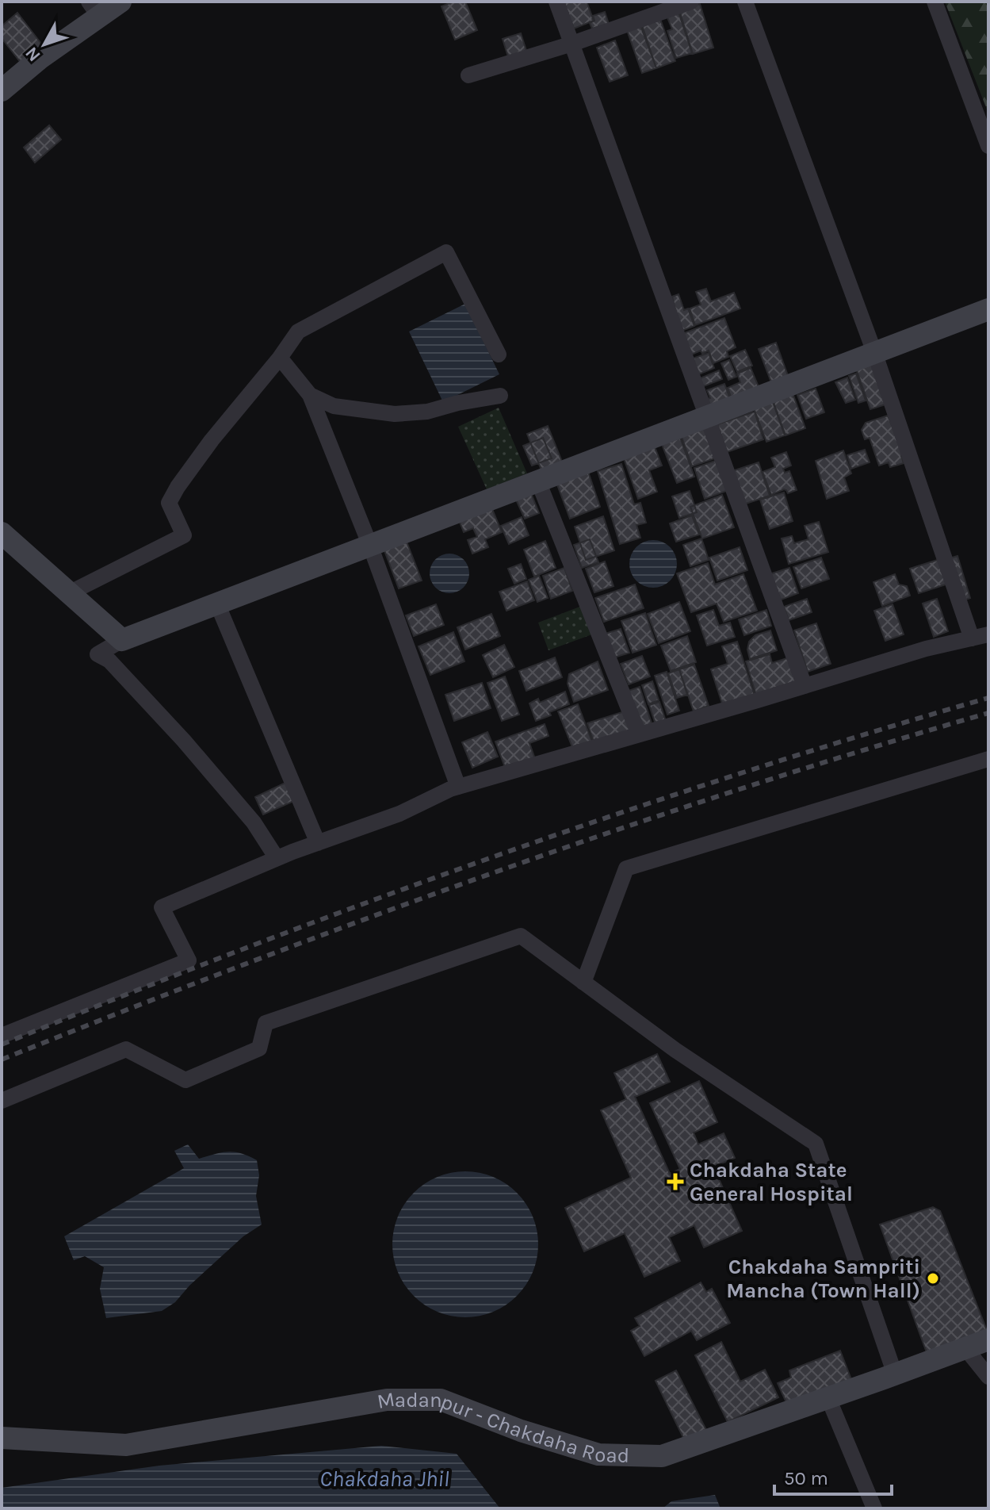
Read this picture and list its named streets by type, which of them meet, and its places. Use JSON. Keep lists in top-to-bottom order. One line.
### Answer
{"streets":{"main road":["Madanpur - Chakdaha Road"]},"water":["Chakdaha Jhil"],"places":{"health":["Chakdaha State General Hospital"],"other":["Chakdaha Sampriti Mancha (Town Hall)"]},"scale_bar":"50 m","north":"bottom left"}
